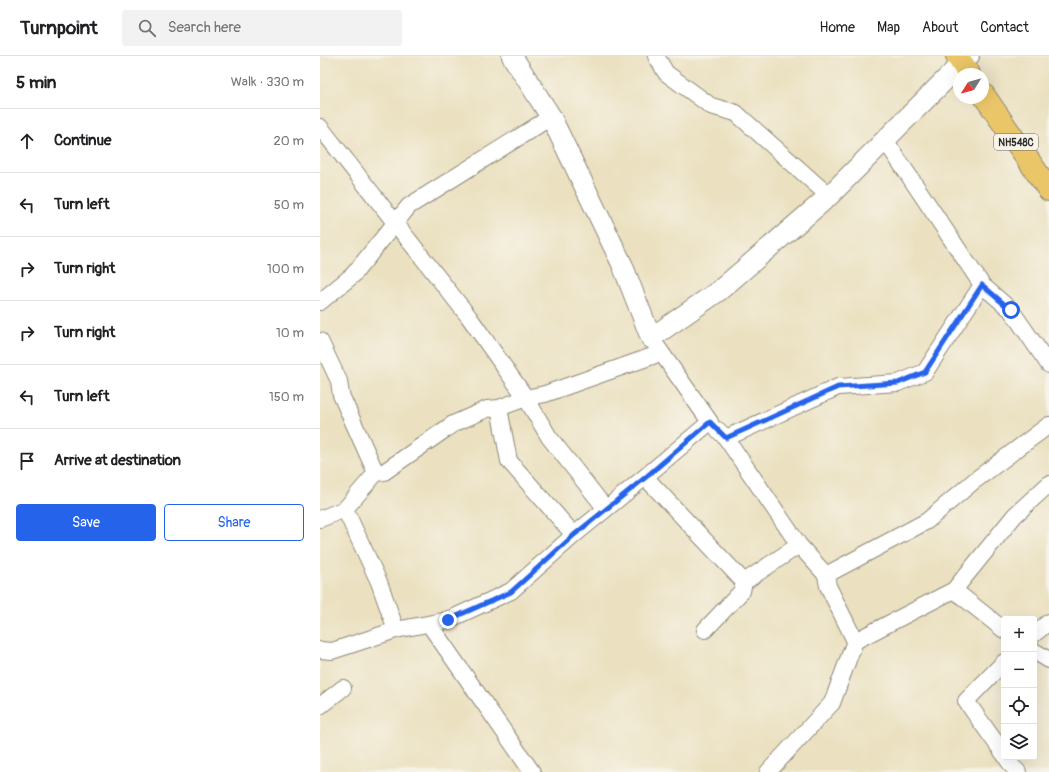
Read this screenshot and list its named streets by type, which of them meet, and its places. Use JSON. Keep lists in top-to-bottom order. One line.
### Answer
{"streets":{"highway":["NH548C"]},"north":"bottom left","page":{"header":"Turnpoint","search":"Search here","nav":["Home","Map","About","Contact"],"heading":["5 min","Walk · 330 m"],"list":[["Continue","20 m"],["Turn left","50 m"],["Turn right","100 m"],["Turn right","10 m"],["Turn left","150 m"],"Arrive at destination"],"buttons":["Save","Share"],"map_buttons":["+","−"]}}
